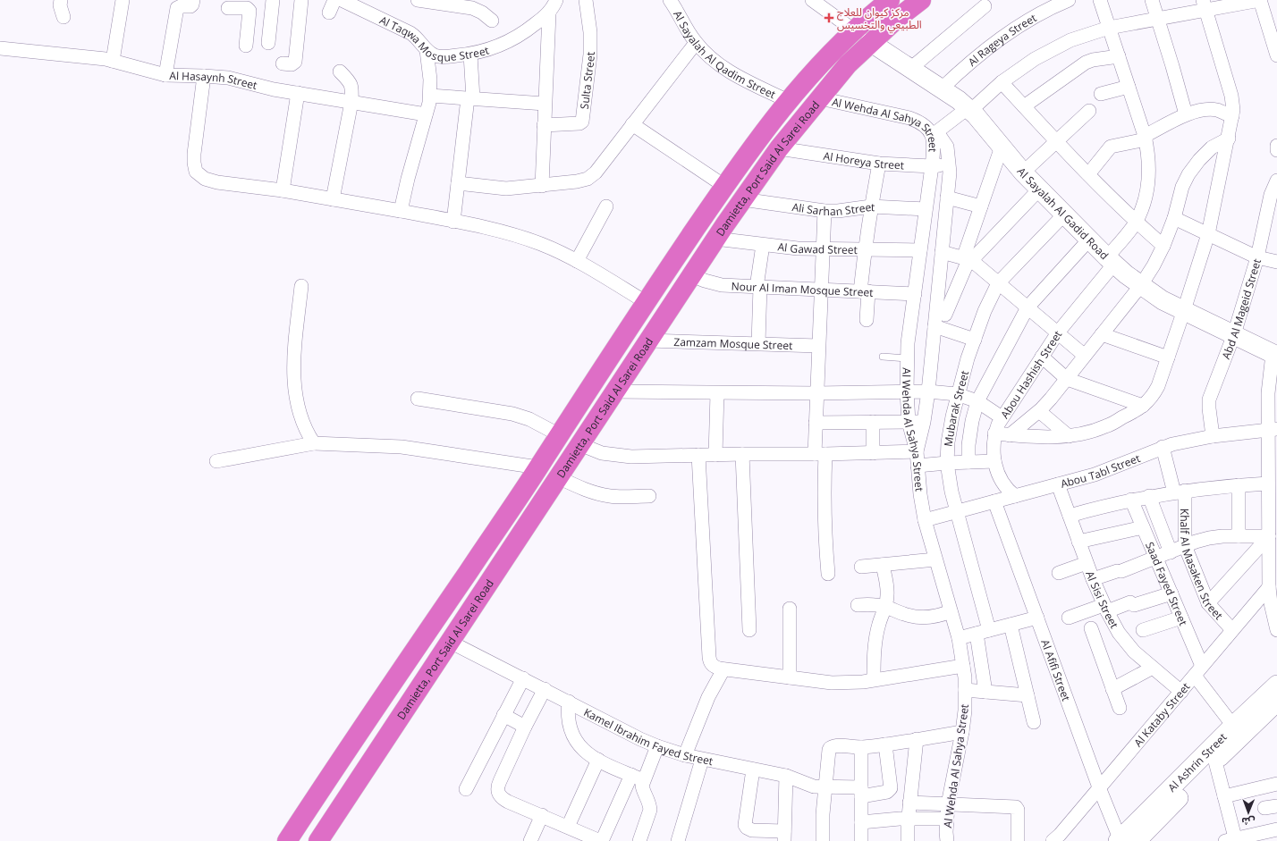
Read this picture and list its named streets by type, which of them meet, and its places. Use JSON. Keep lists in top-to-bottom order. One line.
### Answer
{"streets":{"highway":["Damietta, Port Said Al Sarei Road"],"street":["Al Taqwa Mosque Street","Al Rageya Street","Al Sayalah Al Qadim Street","Al Hasaynh Street","Sulta Street","Al Wehda Al Sahya Street","Al Horeya Street","Ali Sarhan Street","Al Sayalah Al Gadid Road","Al Gawad Street","Nour Al Iman Mosque Street","Abd Al Mageid Street","Zamzam Mosque Street","Abou Hashish Street","Mubarak Street","Abou Tabl Street","Khalf Al Masaken Street","Saad Fayed Street","Al Sisi Street","Al Afifi Street","Al Kataby Street","Kamel Ibrahim Fayed Street","Al Ashrin Street"]},"crossings":[["Al Rageya Street","Al Sayalah Al Gadid Road"],["Al Sayalah Al Qadim Street","Damietta, Port Said Al Sarei Road"],["Al Wehda Al Sahya Street","Al Horeya Street"],["Al Wehda Al Sahya Street","Damietta, Port Said Al Sarei Road"],["Al Wehda Al Sahya Street","Ali Sarhan Street"],["Al Wehda Al Sahya Street","Al Gawad Street"],["Al Wehda Al Sahya Street","Nour Al Iman Mosque Street"],["Al Wehda Al Sahya Street","Abou Tabl Street"],["Al Horeya Street","Damietta, Port Said Al Sarei Road"],["Damietta, Port Said Al Sarei Road","Ali Sarhan Street"],["Damietta, Port Said Al Sarei Road","Al Sayalah Al Gadid Road"],["Damietta, Port Said Al Sarei Road","Al Gawad Street"],["Damietta, Port Said Al Sarei Road","Nour Al Iman Mosque Street"],["Damietta, Port Said Al Sarei Road","Zamzam Mosque Street"],["Damietta, Port Said Al Sarei Road","Kamel Ibrahim Fayed Street"],["Al Sayalah Al Gadid Road","Abd Al Mageid Street"],["Al Sayalah Al Gadid Road","Abou Hashish Street"],["Al Sayalah Al Gadid Road","Mubarak Street"],["Abd Al Mageid Street","Abou Tabl Street"],["Abou Hashish Street","Abou Tabl Street"],["Mubarak Street","Abou Tabl Street"],["Abou Tabl Street","Khalf Al Masaken Street"],["Abou Tabl Street","Al Sisi Street"],["Abou Tabl Street","Al Afifi Street"],["Khalf Al Masaken Street","Al Kataby Street"],["Saad Fayed Street","Al Kataby Street"],["Saad Fayed Street","Al Ashrin Street"],["Al Sisi Street","Al Kataby Street"],["Al Afifi Street","Al Kataby Street"],["Al Afifi Street","Al Ashrin Street"]],"places":{"health":["مركز كيوان للعلاج الطبيعي والتخسيس"]},"north":"bottom"}
